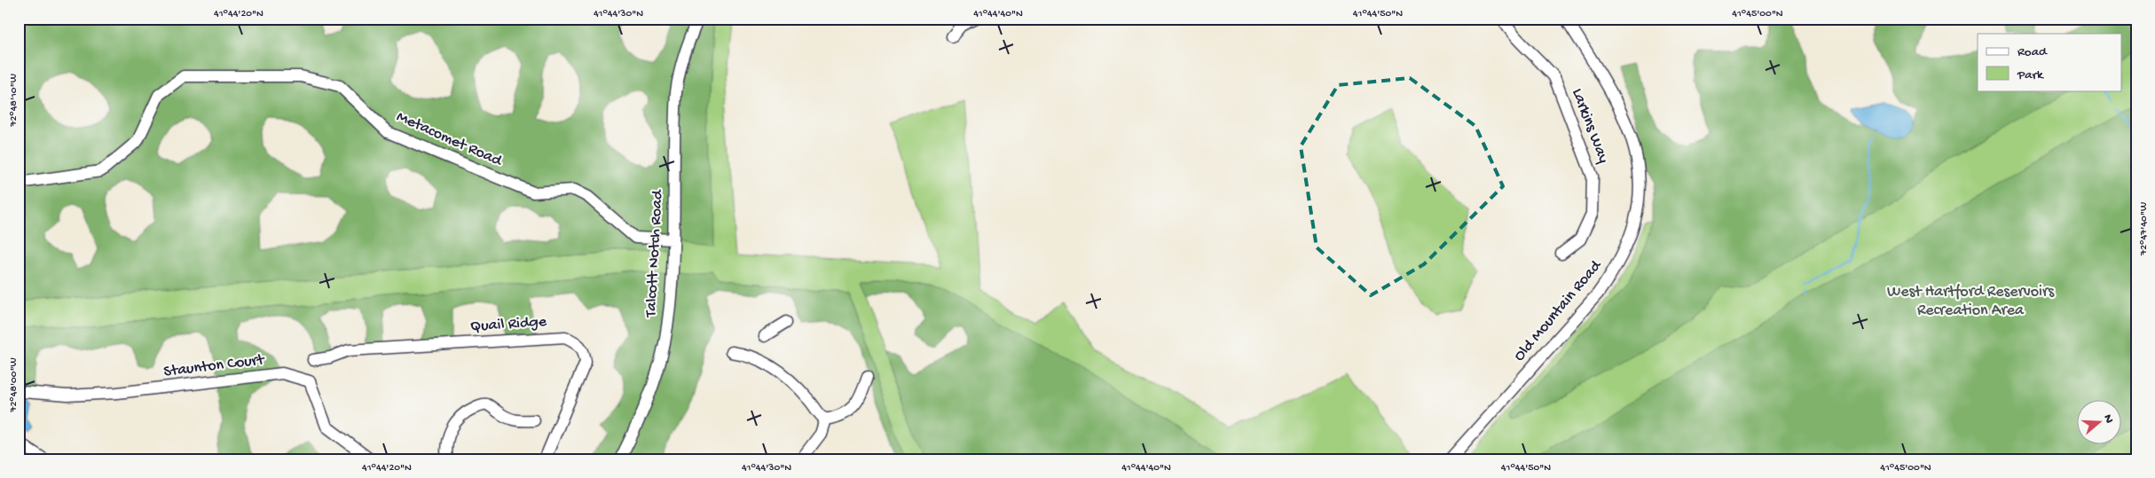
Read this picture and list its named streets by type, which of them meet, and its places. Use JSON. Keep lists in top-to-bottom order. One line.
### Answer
{"streets":{"street":["Larkins Way","Metacomet Road","Talcott Notch Road","Old Mountain Road","Quail Ridge","Staunton Court"]},"crossings":[["Metacomet Road","Talcott Notch Road"]],"parks":["West Hartford Reservoirs Recreation Area"],"legend":["Road","Park"],"north":"right","coordinates":["41°44'20\"N","41°44'30\"N","41°44'40\"N","41°44'50\"N","41°45'00\"N","72°48'10\"W","72°47'40\"W","72°48'00\"W"]}
